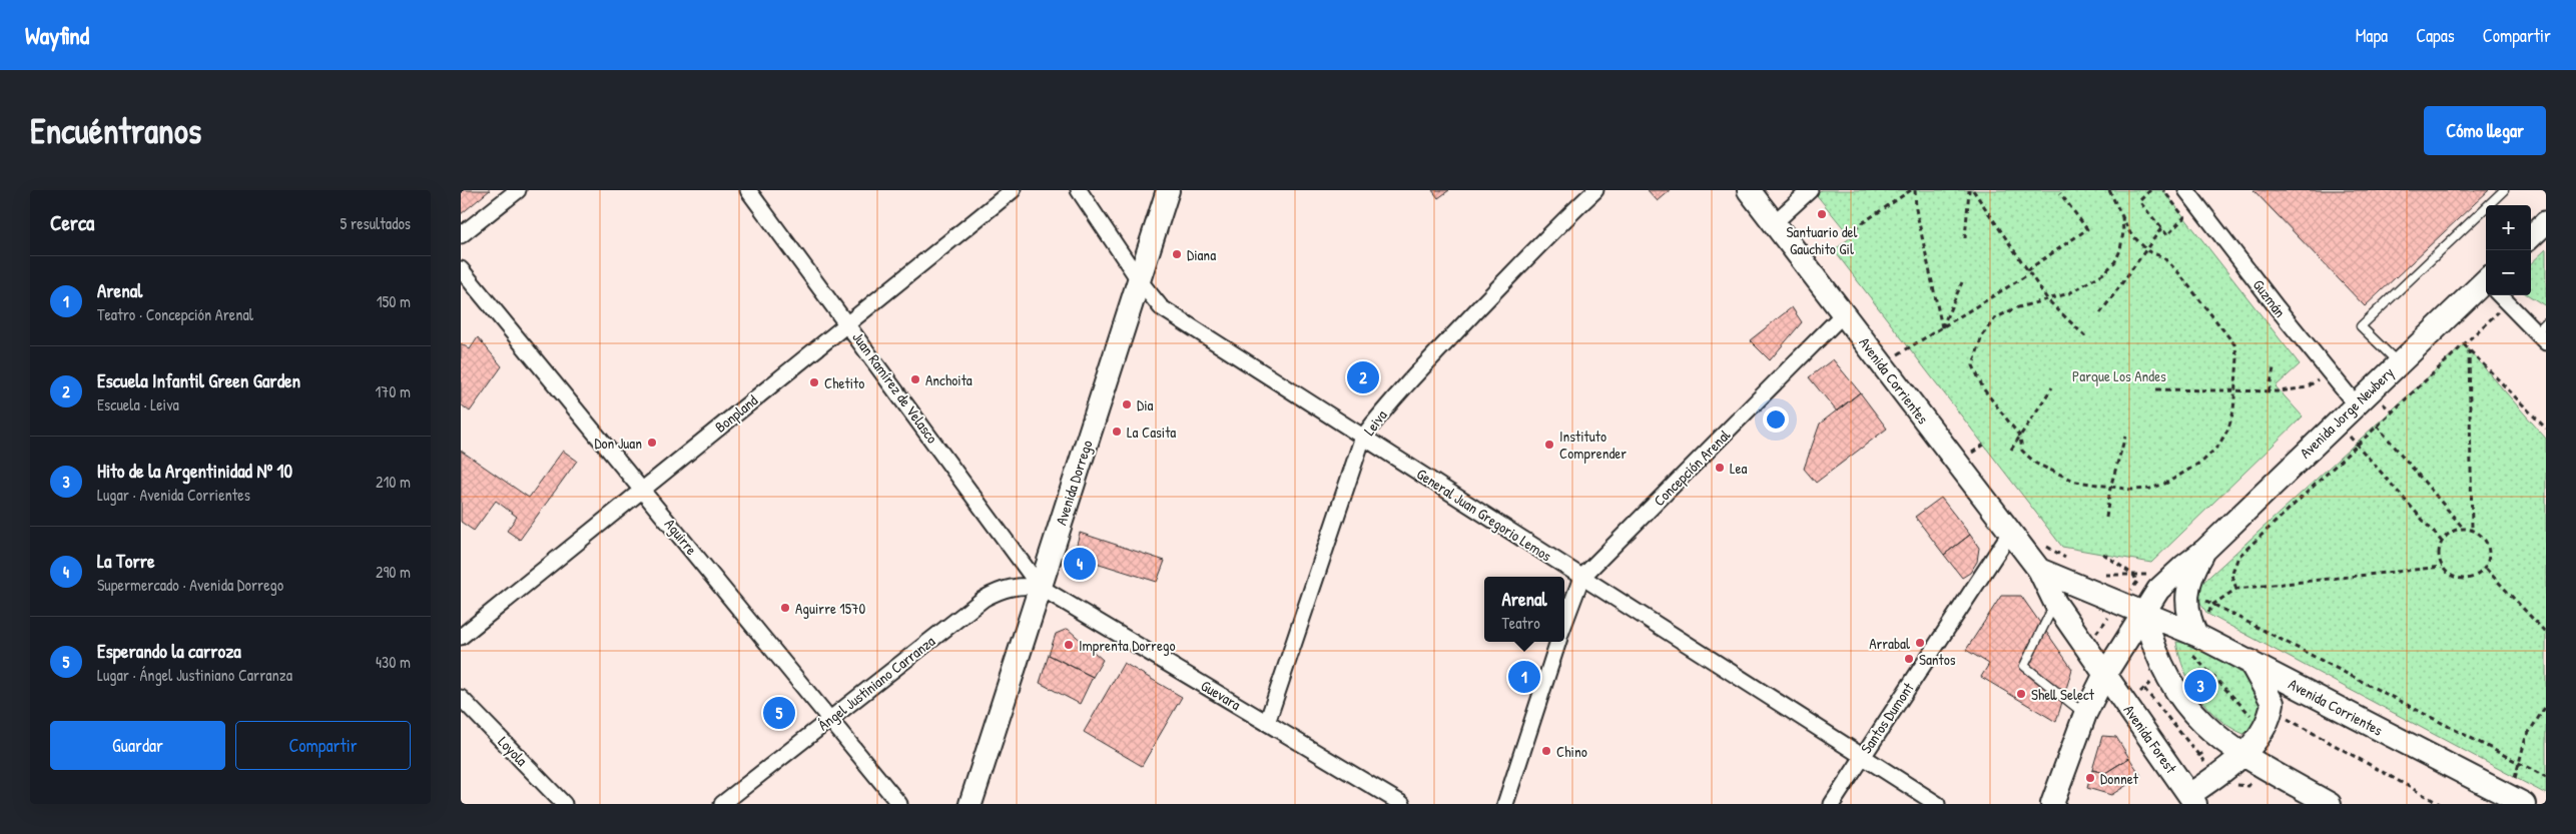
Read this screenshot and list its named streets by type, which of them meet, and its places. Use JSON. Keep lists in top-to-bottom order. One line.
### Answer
{"streets":{"main road":["Avenida Corrientes","Avenida Jorge Newbery","Avenida Dorrego","Avenida Forest"],"street":["Guzmán","Juan Ramírez de Velasco","Bonpland","Leiva","Concepción Arenal","General Juan Gregorio Lemos","Aguirre","Ángel Justiniano Carranza","Guevara","Santos Dumont","Loyola"]},"crossings":[["Guzmán","Avenida Jorge Newbery"],["Avenida Corrientes","Avenida Jorge Newbery"],["Avenida Corrientes","Concepción Arenal"],["Avenida Corrientes","Santos Dumont"],["Avenida Corrientes","Avenida Forest"],["Juan Ramírez de Velasco","Bonpland"],["Juan Ramírez de Velasco","Avenida Dorrego"],["Juan Ramírez de Velasco","Ángel Justiniano Carranza"],["Juan Ramírez de Velasco","Guevara"],["Avenida Jorge Newbery","Avenida Forest"],["Bonpland","Aguirre"],["Leiva","General Juan Gregorio Lemos"],["Leiva","Guevara"],["Concepción Arenal","General Juan Gregorio Lemos"],["Avenida Dorrego","General Juan Gregorio Lemos"],["Avenida Dorrego","Ángel Justiniano Carranza"],["Avenida Dorrego","Guevara"],["General Juan Gregorio Lemos","Santos Dumont"],["Aguirre","Ángel Justiniano Carranza"],["Ángel Justiniano Carranza","Guevara"]],"parks":["Parque Los Andes"],"places":["Santuario del Gauchito Gil","Diana","Anchoita","Chetito","Dia","La Casita","Don Juan","Instituto Comprender","Lea","Aguirre 1570","Arrabal","Imprenta Dorrego","Santos","Shell Select","Chino","Donnet"],"page":{"header":"Wayfind","nav":["Mapa","Capas","Compartir"],"buttons":["Cómo llegar",["Guardar","Compartir"]],"title":"Encuéntranos","heading":["Cerca","5 resultados"],"map_buttons":["+","−"],"list":[{"mark":"1","name":"Arenal","note":"Teatro · Concepción Arenal","value":"150 m"},{"mark":"2","name":"Escuela Infantil Green Garden","note":"Escuela · Leiva","value":"170 m"},{"mark":"3","name":"Hito de la Argentinidad Nº 10","note":"Lugar · Avenida Corrientes","value":"210 m"},{"mark":"4","name":"La Torre","note":"Supermercado · Avenida Dorrego","value":"290 m"},{"mark":"5","name":"Esperando la carroza","note":"Lugar · Ángel Justiniano Carranza","value":"430 m"}],"pins":["2","4","1","3","5"],"popup":["Arenal","Teatro"]}}
